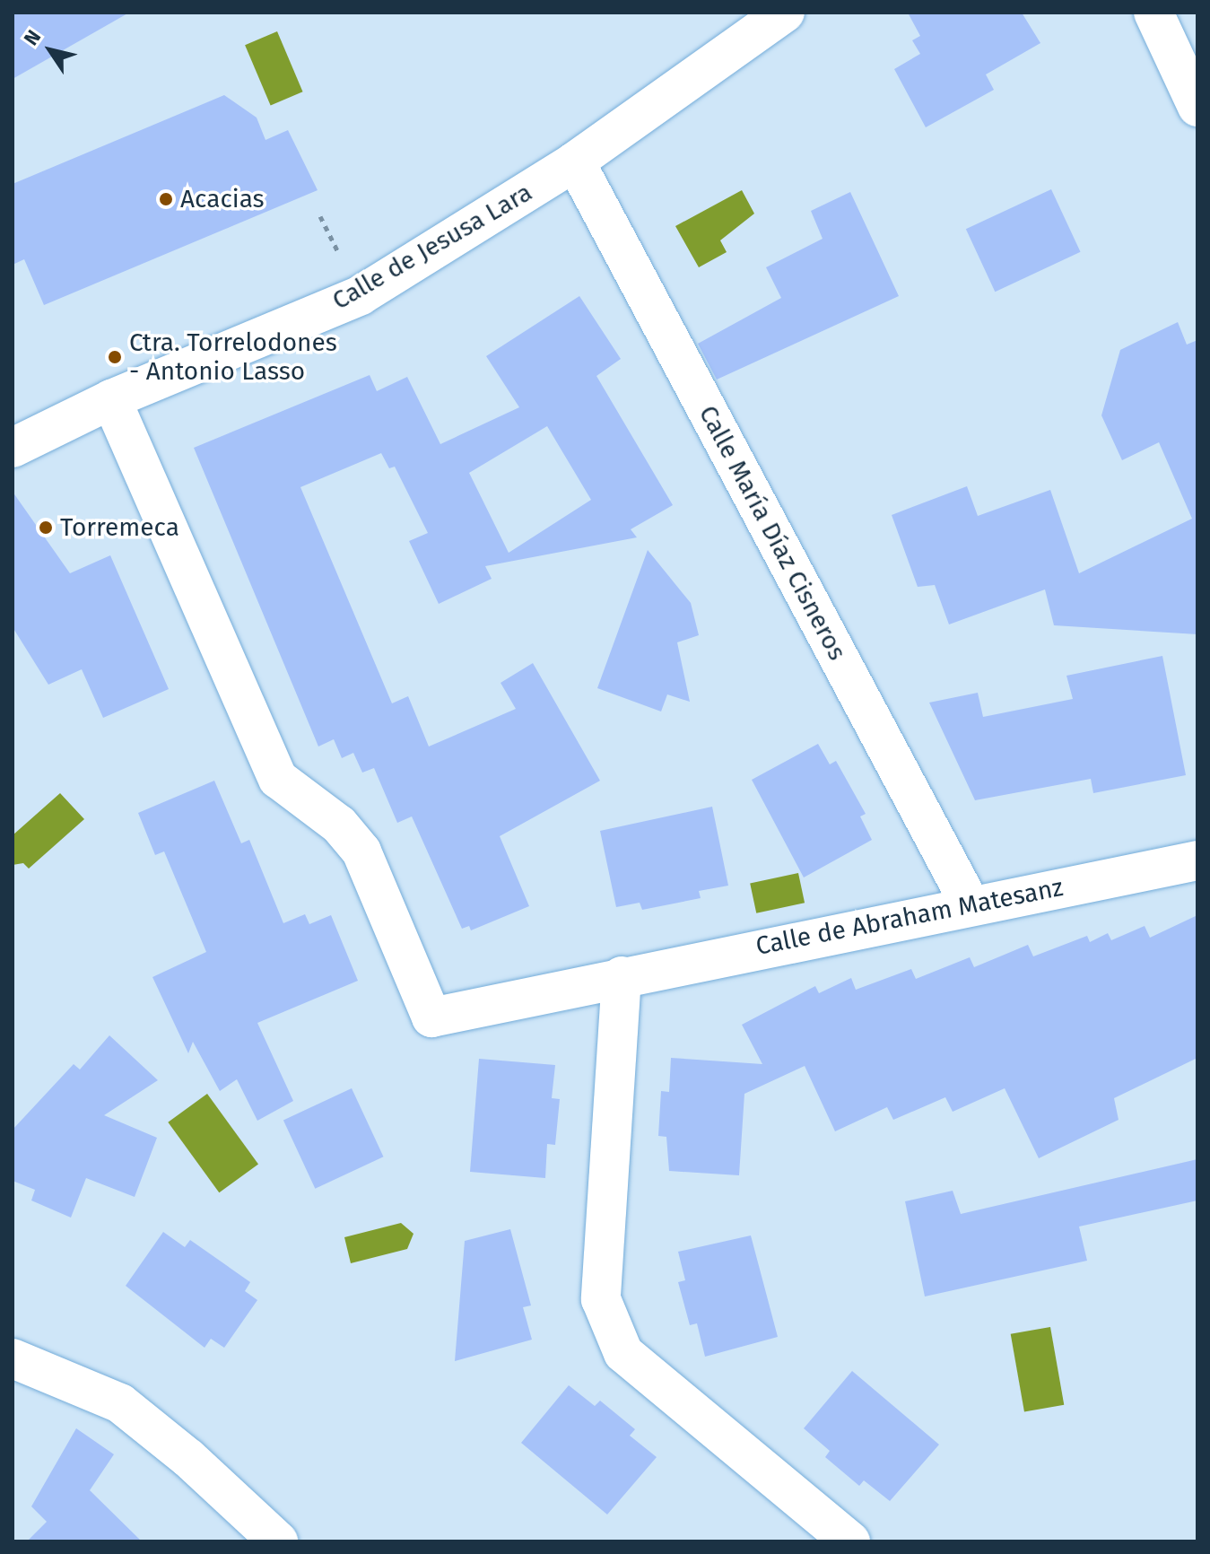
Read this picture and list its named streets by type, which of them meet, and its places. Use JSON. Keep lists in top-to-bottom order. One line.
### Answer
{"streets":{"street":["Calle de Jesusa Lara","Calle María Díaz Cisneros","Calle de Abraham Matesanz"]},"crossings":[["Calle de Jesusa Lara","Calle María Díaz Cisneros"],["Calle de Jesusa Lara","Calle de Abraham Matesanz"],["Calle María Díaz Cisneros","Calle de Abraham Matesanz"]],"places":["Acacias","Ctra. Torrelodones - Antonio Lasso","Torremeca"],"north":"top left"}
